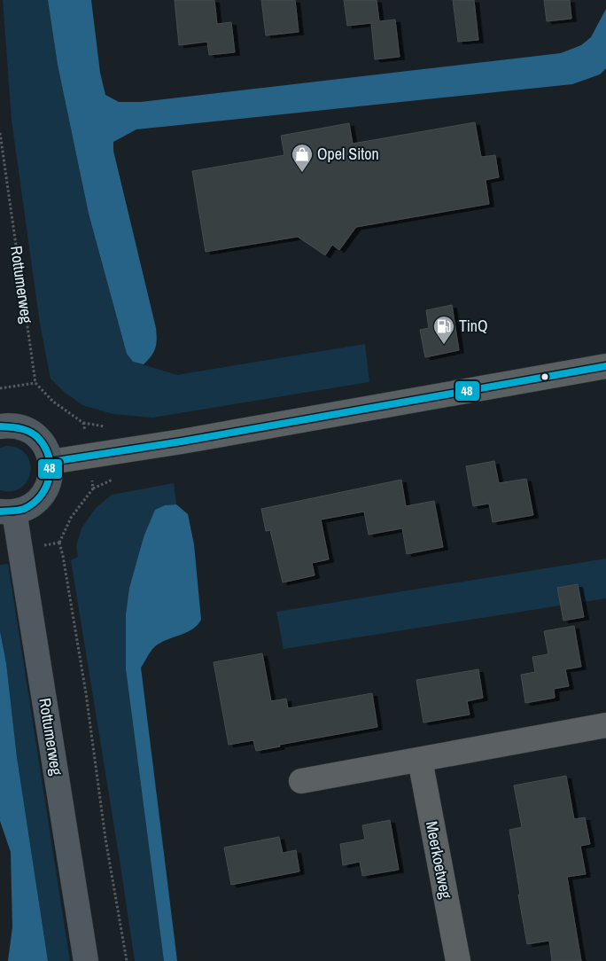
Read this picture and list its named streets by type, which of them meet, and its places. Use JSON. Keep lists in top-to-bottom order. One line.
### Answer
{"streets":{"main road":["Rottumerweg"],"street":["Meerkoetweg"]},"places":{"shop":["Opel Siton"],"fuel station":["TinQ"]},"lines":["transit line 48"]}
